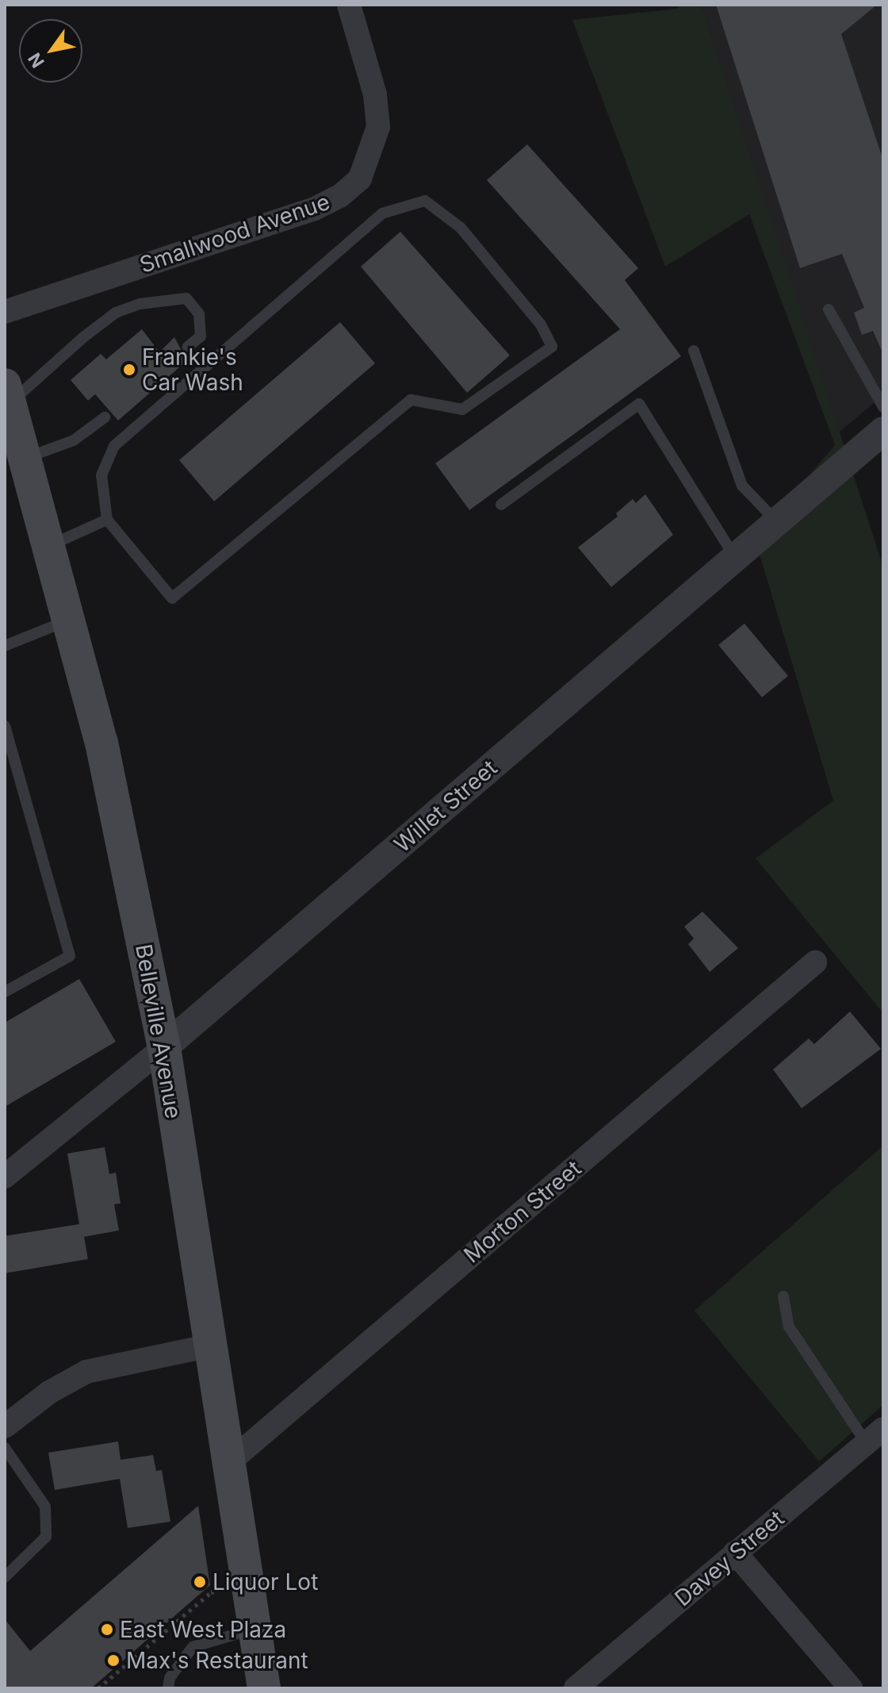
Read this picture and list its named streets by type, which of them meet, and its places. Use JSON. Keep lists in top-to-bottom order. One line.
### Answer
{"streets":{"main road":["Belleville Avenue"],"street":["Smallwood Avenue","Willet Street","Morton Street","Davey Street"]},"crossings":[["Willet Street","Belleville Avenue"],["Belleville Avenue","Morton Street"]],"places":["Frankie's Car Wash","Liquor Lot","East West Plaza","Max's Restaurant"],"north":"bottom left"}
